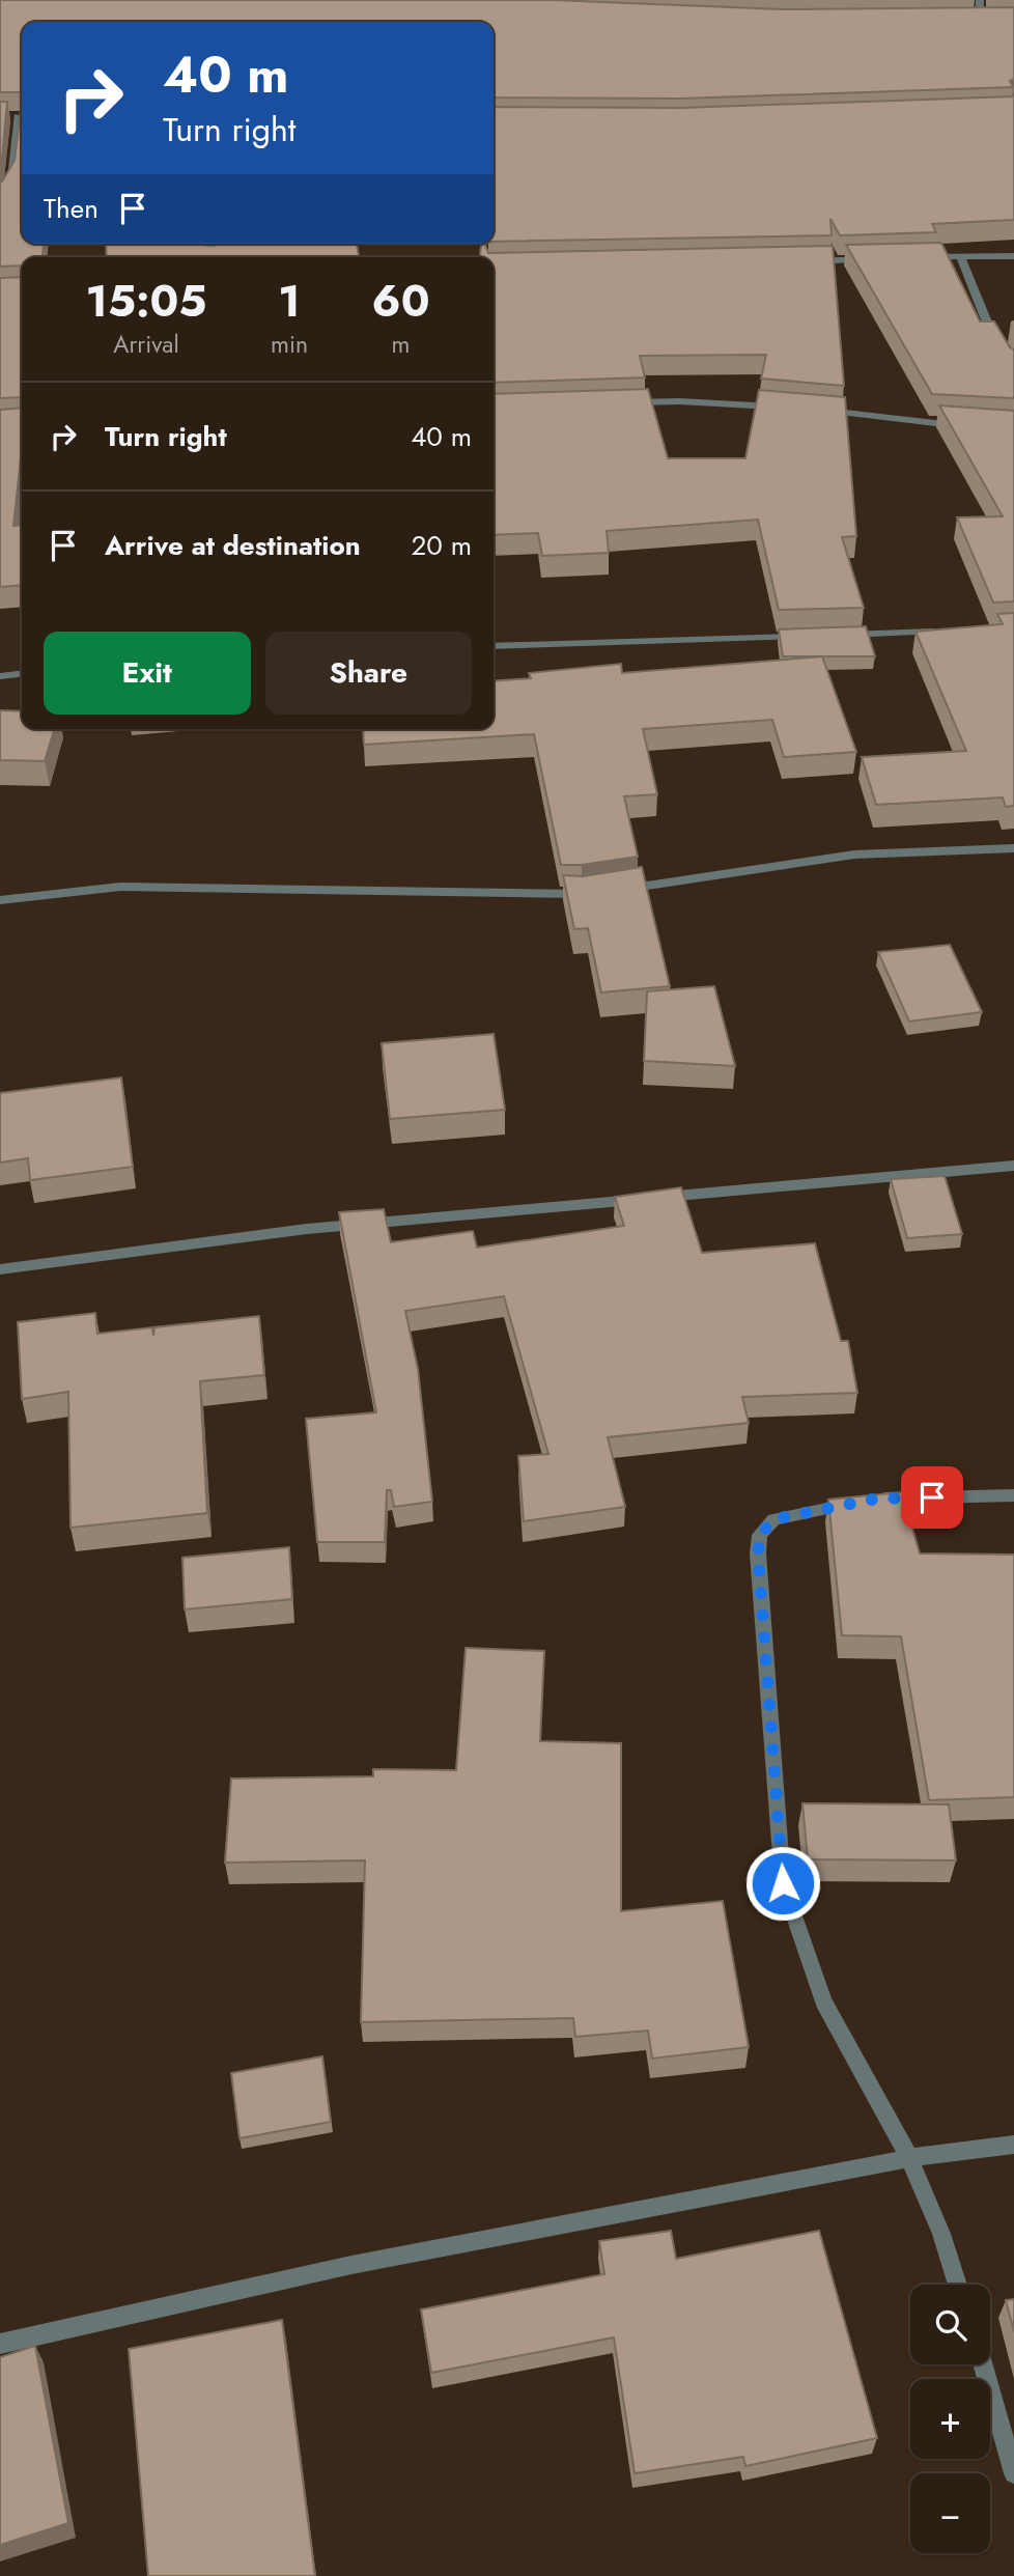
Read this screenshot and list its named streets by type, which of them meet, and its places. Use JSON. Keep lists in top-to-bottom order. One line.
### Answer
{"page":{"turn":["40 m","Turn right"],"then":"Then","eta":["15:05","Arrival","1","min","60","m"],"list":[{"name":"Turn right","value":"40 m"},{"name":"Arrive at destination","value":"20 m"}],"buttons":["Exit","Share"],"map_buttons":["+","−"]}}
